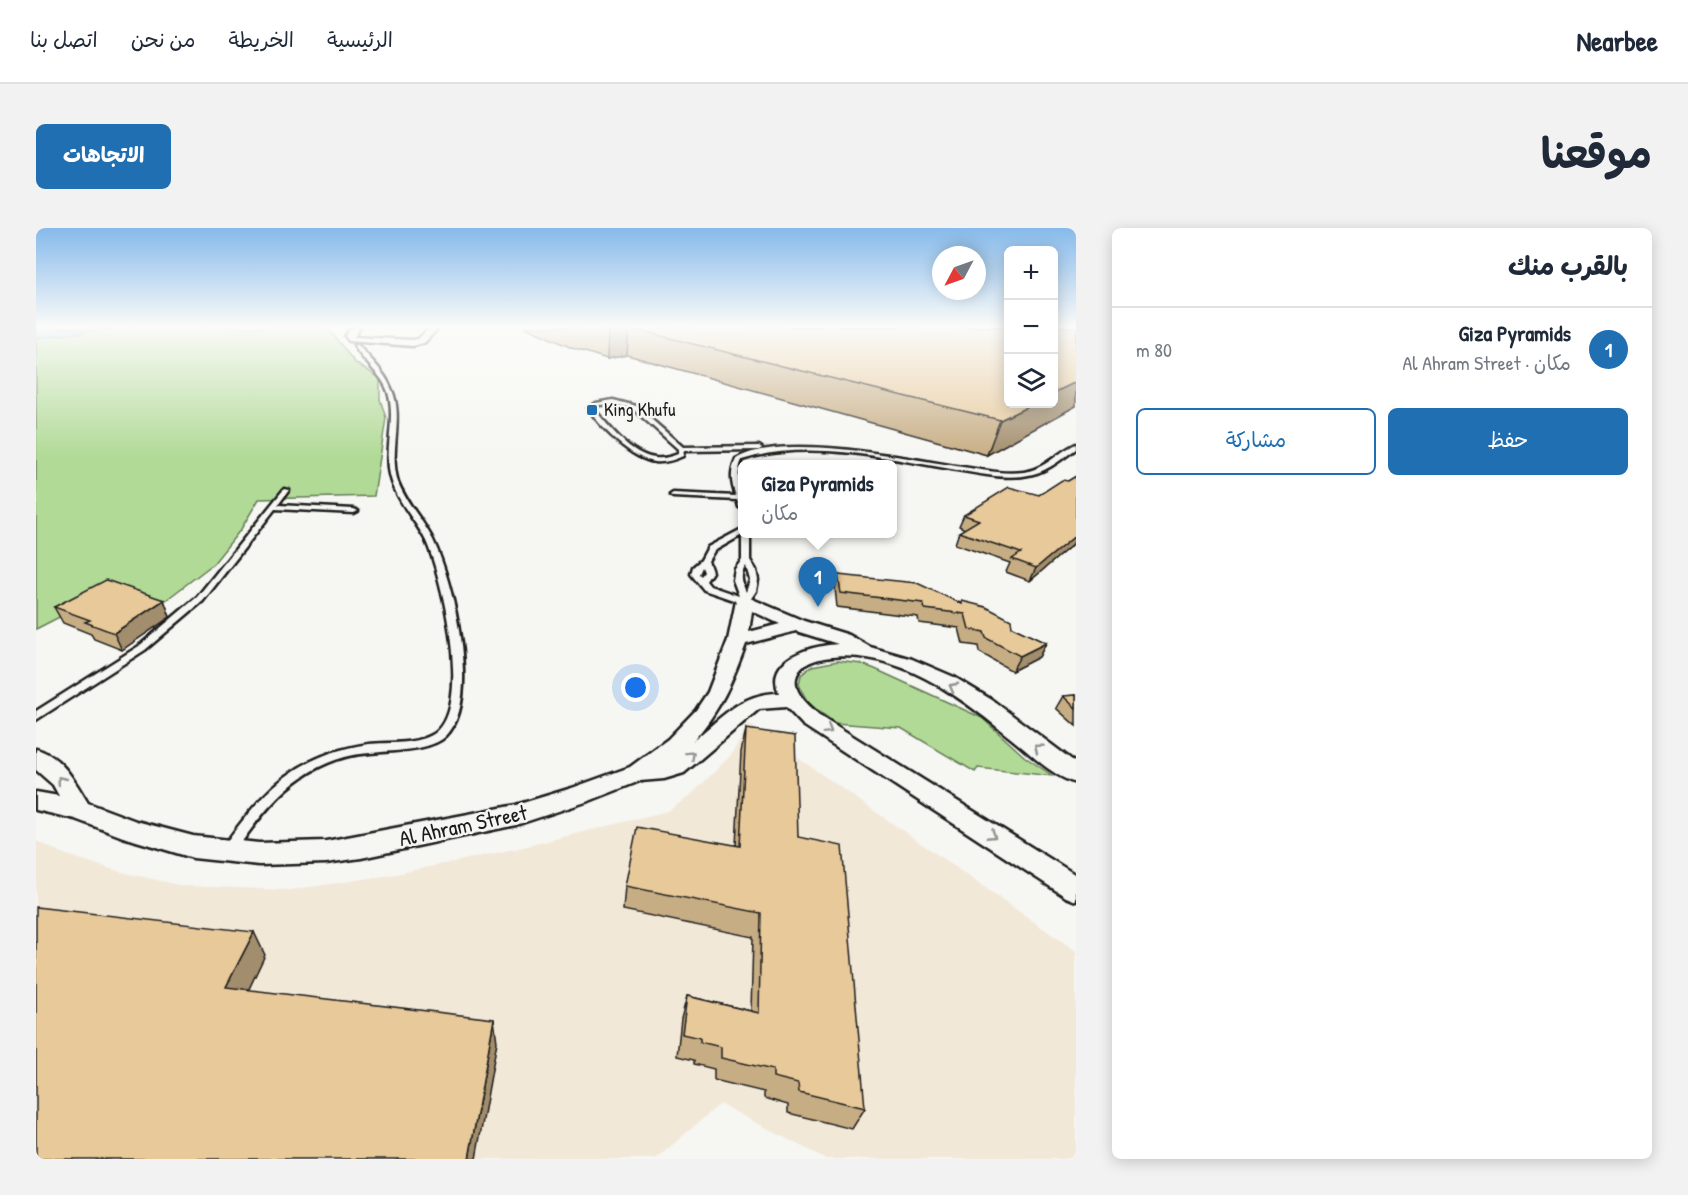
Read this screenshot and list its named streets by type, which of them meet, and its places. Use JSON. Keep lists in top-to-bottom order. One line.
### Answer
{"streets":{"street":["Al Ahram Street"]},"places":{"transit":["King Khufu"]},"north":"bottom left","page":{"header":"Nearbee","nav":["الرئيسية","الخريطة","من نحن","اتصل بنا"],"title":"موقعنا","buttons":["الاتجاهات",["حفظ","مشاركة"]],"heading":"بالقرب منك","map_buttons":["+","−"],"list":[{"mark":"1","name":"Giza Pyramids","note":"مكان · Al Ahram Street","value":"80 m"}],"popup":["Giza Pyramids","مكان"],"pins":"1"}}
